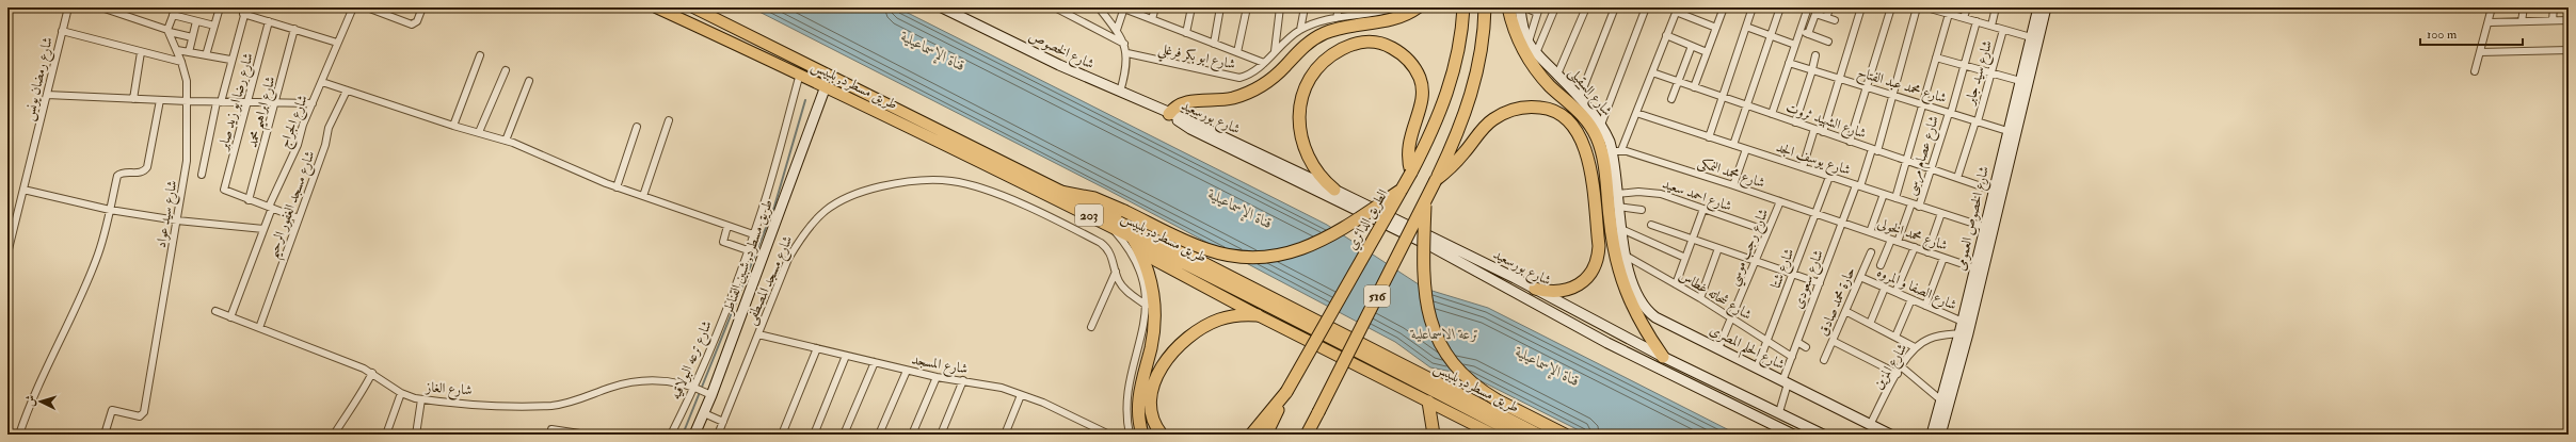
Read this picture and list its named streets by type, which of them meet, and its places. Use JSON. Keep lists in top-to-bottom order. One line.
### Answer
{"streets":{"highway":["الطريق الدائري","516"],"main road":["شارع الخصوص","طريق مسطرد, بلبيس","شارع السقيلى","شارع بورسعيد","203","شارع الخصوص العمومى","طريق مسطرد, شبين القناطر","شارع الحلم المصرى"],"street":["شارع ابو بكر فرغلي","شارع سيد جابر","شارع رمضان يونس","شارع محمد عبد الفتاح","شارع رضا ابو زيد صابر","شارع ابراهيم محمد","شارع الشهيد ثروت","شارع الجراج","شارع عصام مرسى","شارع يوسف الجد","شارع محمد النمكى","شارع احمد سعيد","شارع مسجد الغفور الرحيم","شارع سيد عواد","شارع محمد الخولى","شارع رجب موسي","شارع شتا","شارع سعودى","شارع مسجد المصطفى","شارع الصفا و المروه","شارع شحاته غطاس","حارة محمد صادق","شارع ترعه البولاقيه","شارع المسجد","شارع المزين","شارع الغاز"]},"crossings":[["شارع الخصوص","شارع بورسعيد"],["شارع سيد جابر","شارع محمد عبد الفتاح"],["شارع سيد جابر","شارع الشهيد ثروت"],["طريق مسطرد, بلبيس","طريق مسطرد, شبين القناطر"],["طريق مسطرد, بلبيس","شارع ترعه البولاقيه"],["شارع محمد عبد الفتاح","شارع عصام مرسى"],["شارع محمد عبد الفتاح","شارع الخصوص العمومى"],["شارع محمد عبد الفتاح","شارع سعودى"],["شارع السقيلى","شارع محمد النمكى"],["شارع السقيلى","شارع احمد سعيد"],["شارع السقيلى","شارع شحاته غطاس"],["شارع السقيلى","شارع الحلم المصرى"],["شارع رضا ابو زيد صابر","شارع ابراهيم محمد"],["شارع بورسعيد","شارع سعودى"],["شارع الشهيد ثروت","شارع عصام مرسى"],["شارع الشهيد ثروت","شارع الخصوص العمومى"],["شارع الشهيد ثروت","شارع سعودى"],["شارع الجراج","شارع الغاز"],["شارع عصام مرسى","شارع يوسف الجد"],["شارع يوسف الجد","شارع الخصوص العمومى"],["شارع يوسف الجد","شارع شتا"],["شارع يوسف الجد","شارع سعودى"],["شارع محمد النمكى","شارع محمد الخولى"],["شارع محمد النمكى","شارع رجب موسي"],["شارع محمد النمكى","شارع شتا"],["شارع محمد النمكى","شارع سعودى"],["شارع احمد سعيد","شارع رجب موسي"],["شارع مسجد الغفور الرحيم","شارع الغاز"],["شارع الخصوص العمومى","شارع محمد الخولى"],["شارع الخصوص العمومى","شارع الصفا و المروه"],["شارع الخصوص العمومى","شارع المزين"],["شارع محمد الخولى","شارع سعودى"],["شارع رجب موسي","شارع شحاته غطاس"],["شارع رجب موسي","شارع الحلم المصرى"],["طريق مسطرد, شبين القناطر","شارع الغاز"],["شارع شتا","شارع شحاته غطاس"],["شارع شتا","شارع الحلم المصرى"],["شارع سعودى","شارع شحاته غطاس"],["شارع سعودى","شارع الحلم المصرى"],["شارع مسجد المصطفى","شارع المسجد"],["شارع الصفا و المروه","حارة محمد صادق"],["شارع شحاته غطاس","شارع الحلم المصرى"],["شارع الحلم المصرى","شارع المزين"],["شارع ترعه البولاقيه","شارع الغاز"]],"water":["قناة الإسماعيلية","ترعة الاسماعلية"],"scale_bar":"100 m","north":"left"}
